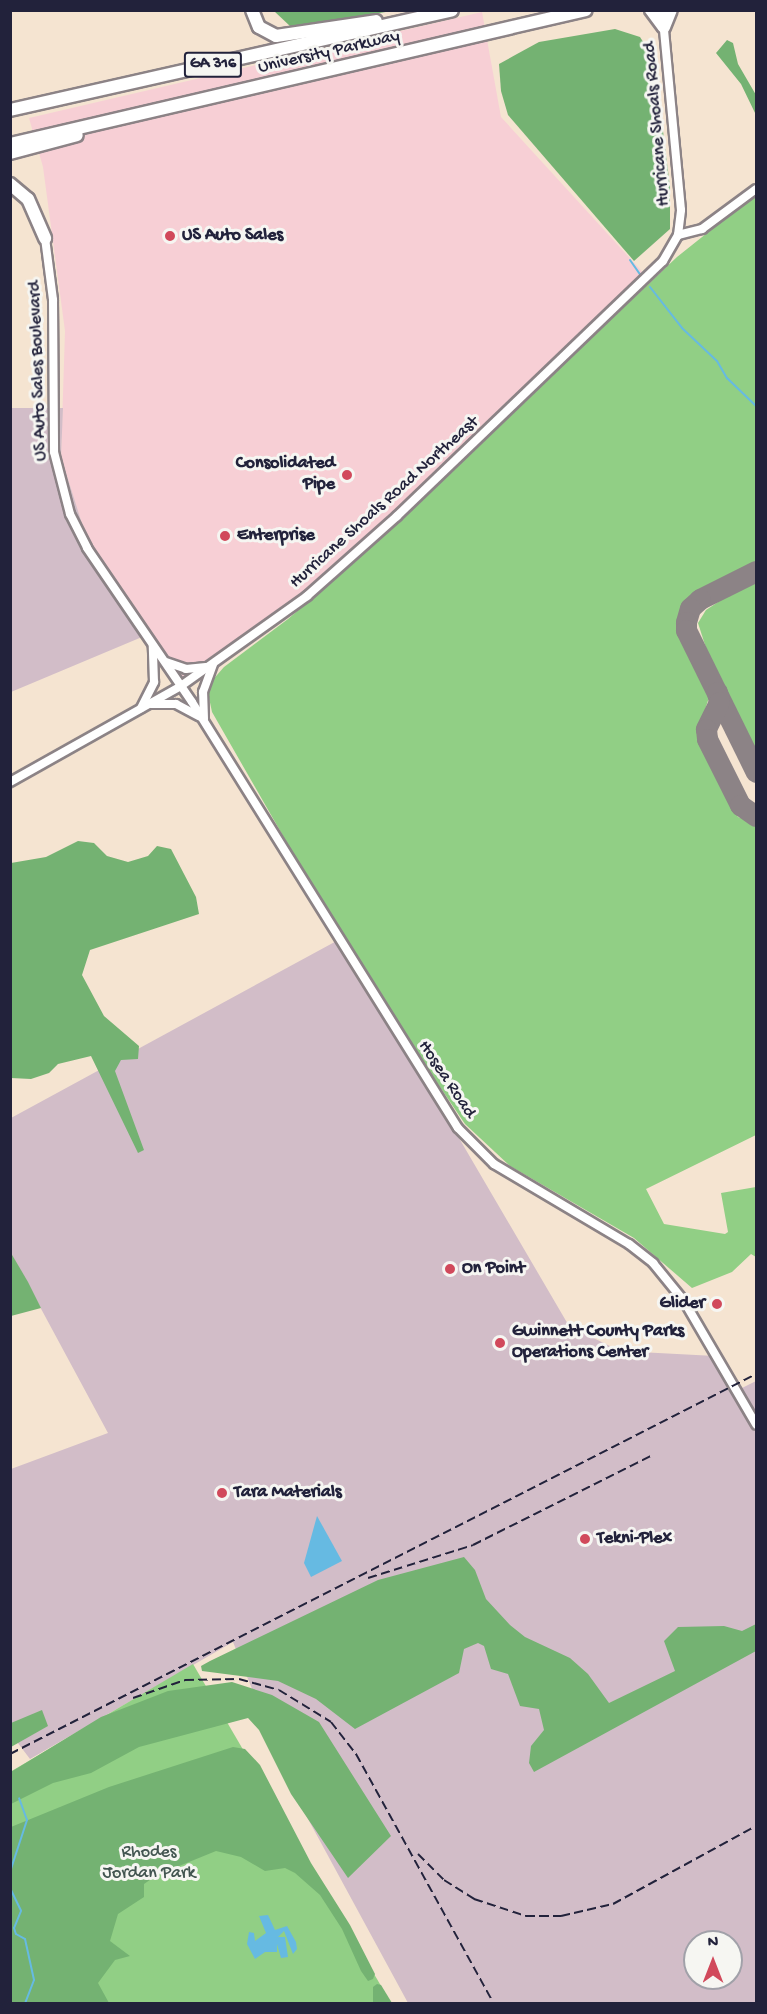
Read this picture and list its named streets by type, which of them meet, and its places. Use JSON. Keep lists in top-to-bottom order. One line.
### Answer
{"streets":{"highway":["University Parkway","GA 316"],"street":["Hurricane Shoals Road","US Auto Sales Boulevard","Hurricane Shoals Road Northeast","Hosea Road"]},"crossings":[["Hurricane Shoals Road","Hurricane Shoals Road Northeast"],["US Auto Sales Boulevard","Hurricane Shoals Road Northeast"],["US Auto Sales Boulevard","Hosea Road"],["Hurricane Shoals Road Northeast","Hosea Road"]],"parks":["Rhodes Jordan Park"],"places":["US Auto Sales","Consolidated Pipe","Enterprise","On Point","Glider","Gwinnett County Parks Operations Center","Tara Materials","Tekni-Plex"],"north":"top"}
